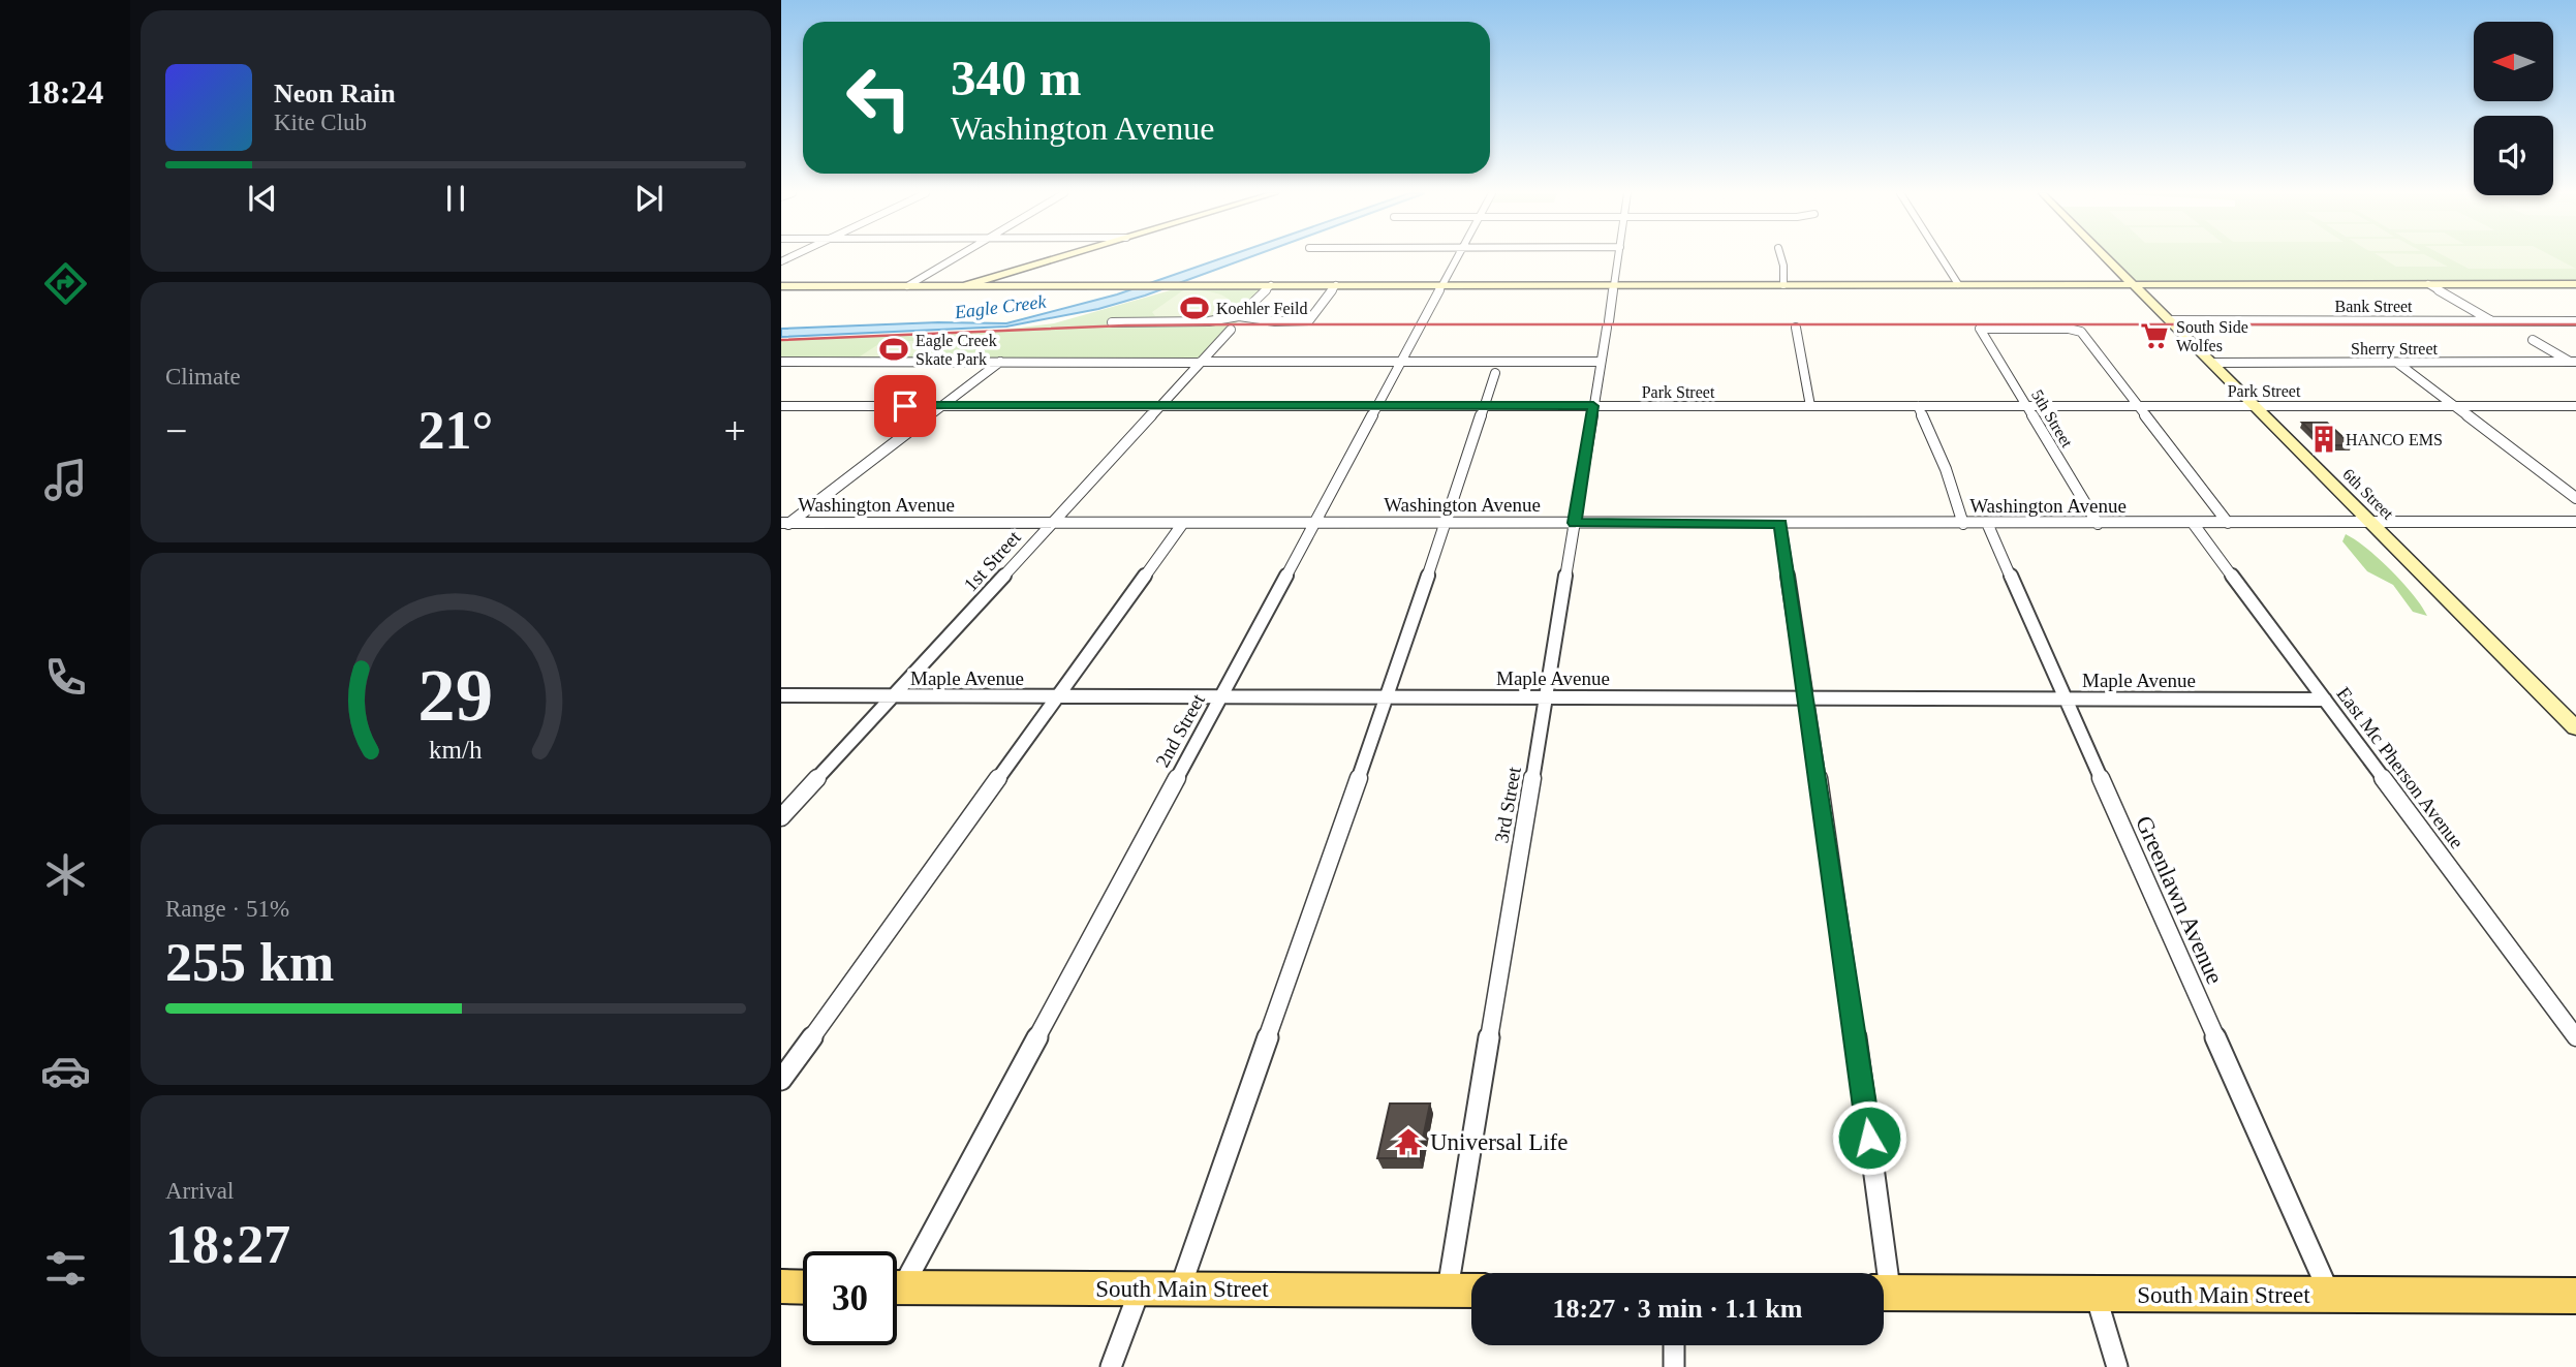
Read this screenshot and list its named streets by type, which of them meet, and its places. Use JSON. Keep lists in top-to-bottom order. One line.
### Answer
{"streets":{"main road":["South Main Street"],"street":["Bank Street","Sherry Street","Park Street","5th Street","6th Street","Washington Avenue","1st Street","Maple Avenue","2nd Street","East Mc Pherson Avenue","3rd Street","Greenlawn Avenue"]},"crossings":[["Bank Street","6th Street"],["Sherry Street","6th Street"],["Park Street","5th Street"],["Park Street","6th Street"],["Park Street","1st Street"],["Park Street","2nd Street"],["Park Street","3rd Street"],["5th Street","Washington Avenue"],["6th Street","Washington Avenue"],["Washington Avenue","1st Street"],["Washington Avenue","2nd Street"],["Washington Avenue","East Mc Pherson Avenue"],["Washington Avenue","3rd Street"],["Washington Avenue","Greenlawn Avenue"],["1st Street","Maple Avenue"],["Maple Avenue","2nd Street"],["Maple Avenue","East Mc Pherson Avenue"],["Maple Avenue","3rd Street"],["Maple Avenue","Greenlawn Avenue"],["3rd Street","South Main Street"],["Greenlawn Avenue","South Main Street"]],"water":["Eagle Creek"],"places":{"sports":["Koehler Feild","Eagle Creek Skate Park"],"supermarket":["South Side Wolfes"],"building":["HANCO EMS"],"temple":["Universal Life"]},"north":"left","page":{"tabs":"18:24","turn":["340 m","Washington Avenue"],"song":["Neon Rain","Kite Club"],"tile":["Climate",["Range · 51%","255 km"],["Arrival","18:27"]],"heat":["−","21°","+"],"limit":"30","trip":"18:27 · 3 min · 1.1 km","gauge":["29","km/h"]}}
